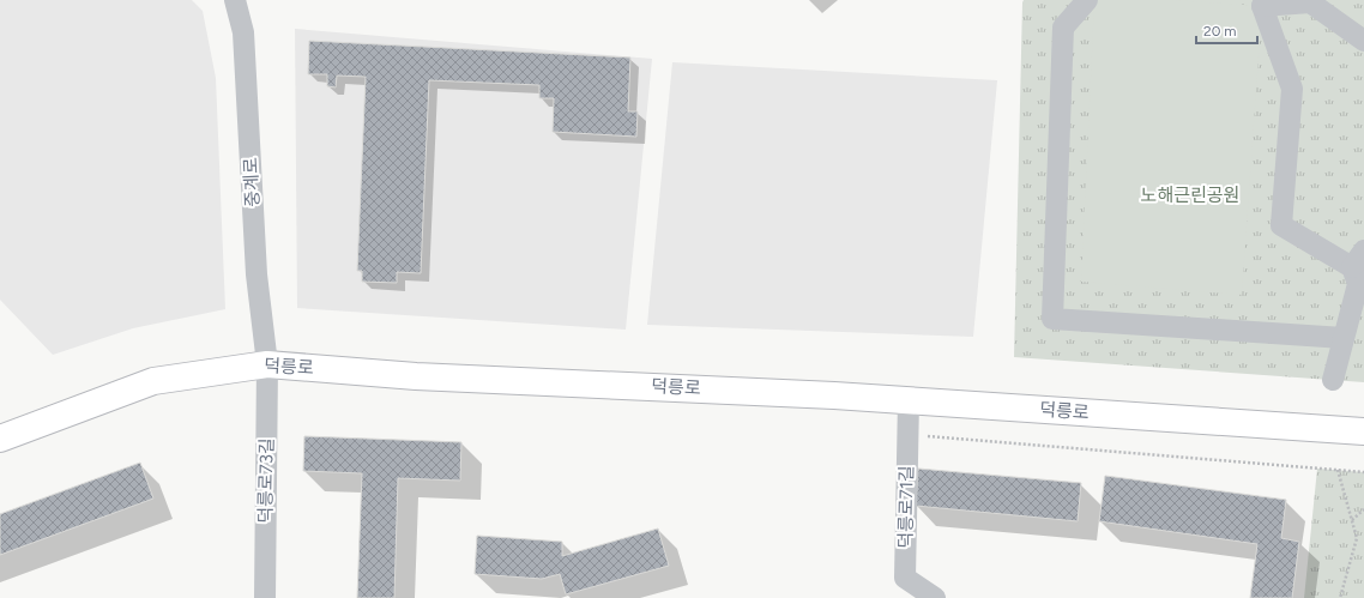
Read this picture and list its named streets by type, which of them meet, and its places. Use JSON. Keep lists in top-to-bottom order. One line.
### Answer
{"streets":{"main road":["덕릉로"],"street":["중계로","덕릉로73길","덕릉로71길"]},"crossings":[["중계로","덕릉로"],["중계로","덕릉로73길"],["덕릉로","덕릉로73길"],["덕릉로","덕릉로71길"]],"parks":["노해근린공원"],"scale_bar":"20 m"}
